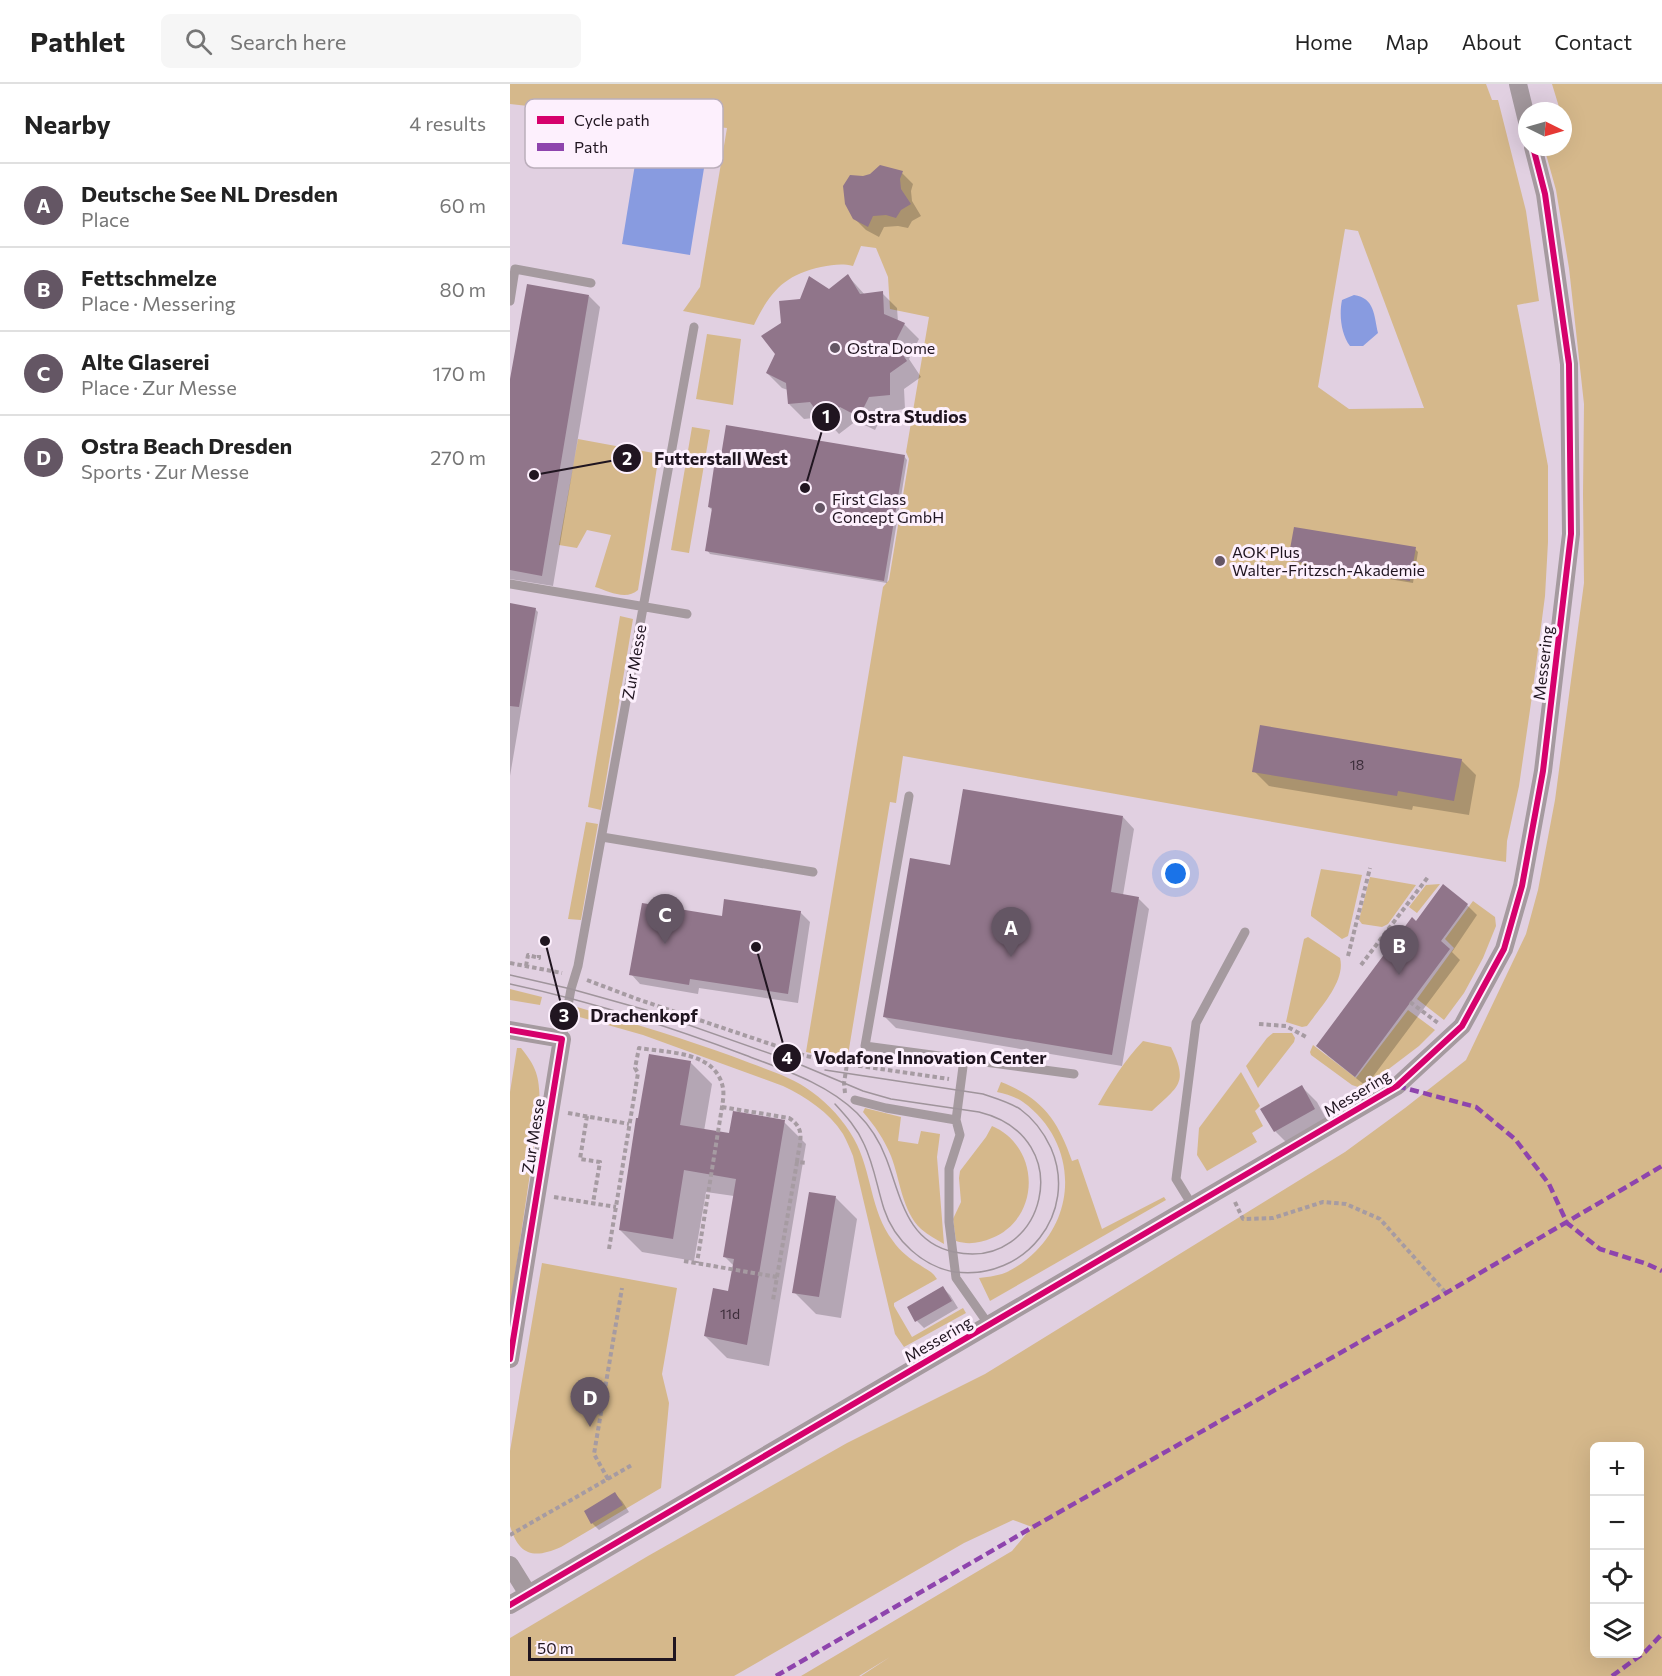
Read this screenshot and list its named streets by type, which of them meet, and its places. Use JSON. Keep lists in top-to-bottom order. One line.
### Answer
{"streets":{"street":["Zur Messe","Messering"]},"places":["Ostra Dome","Futterstall West","Ostra Studios","First Class Concept GmbH","AOK Plus Walter-Fritzsch-Akademie","Drachenkopf","Vodafone Innovation Center"],"house_numbers":["18","11d"],"legend":["Cycle path","Path"],"scale_bar":"50 m","north":"right","page":{"header":"Pathlet","search":"Search here","nav":["Home","Map","About","Contact"],"heading":["Nearby","4 results"],"list":[{"mark":"A","name":"Deutsche See NL Dresden","note":"Place","value":"60 m"},{"mark":"B","name":"Fettschmelze","note":"Place · Messering","value":"80 m"},{"mark":"C","name":"Alte Glaserei","note":"Place · Zur Messe","value":"170 m"},{"mark":"D","name":"Ostra Beach Dresden","note":"Sports · Zur Messe","value":"270 m"}],"pins":["C","A","B","D"],"map_buttons":["+","−"],"scale":"50 m"}}
